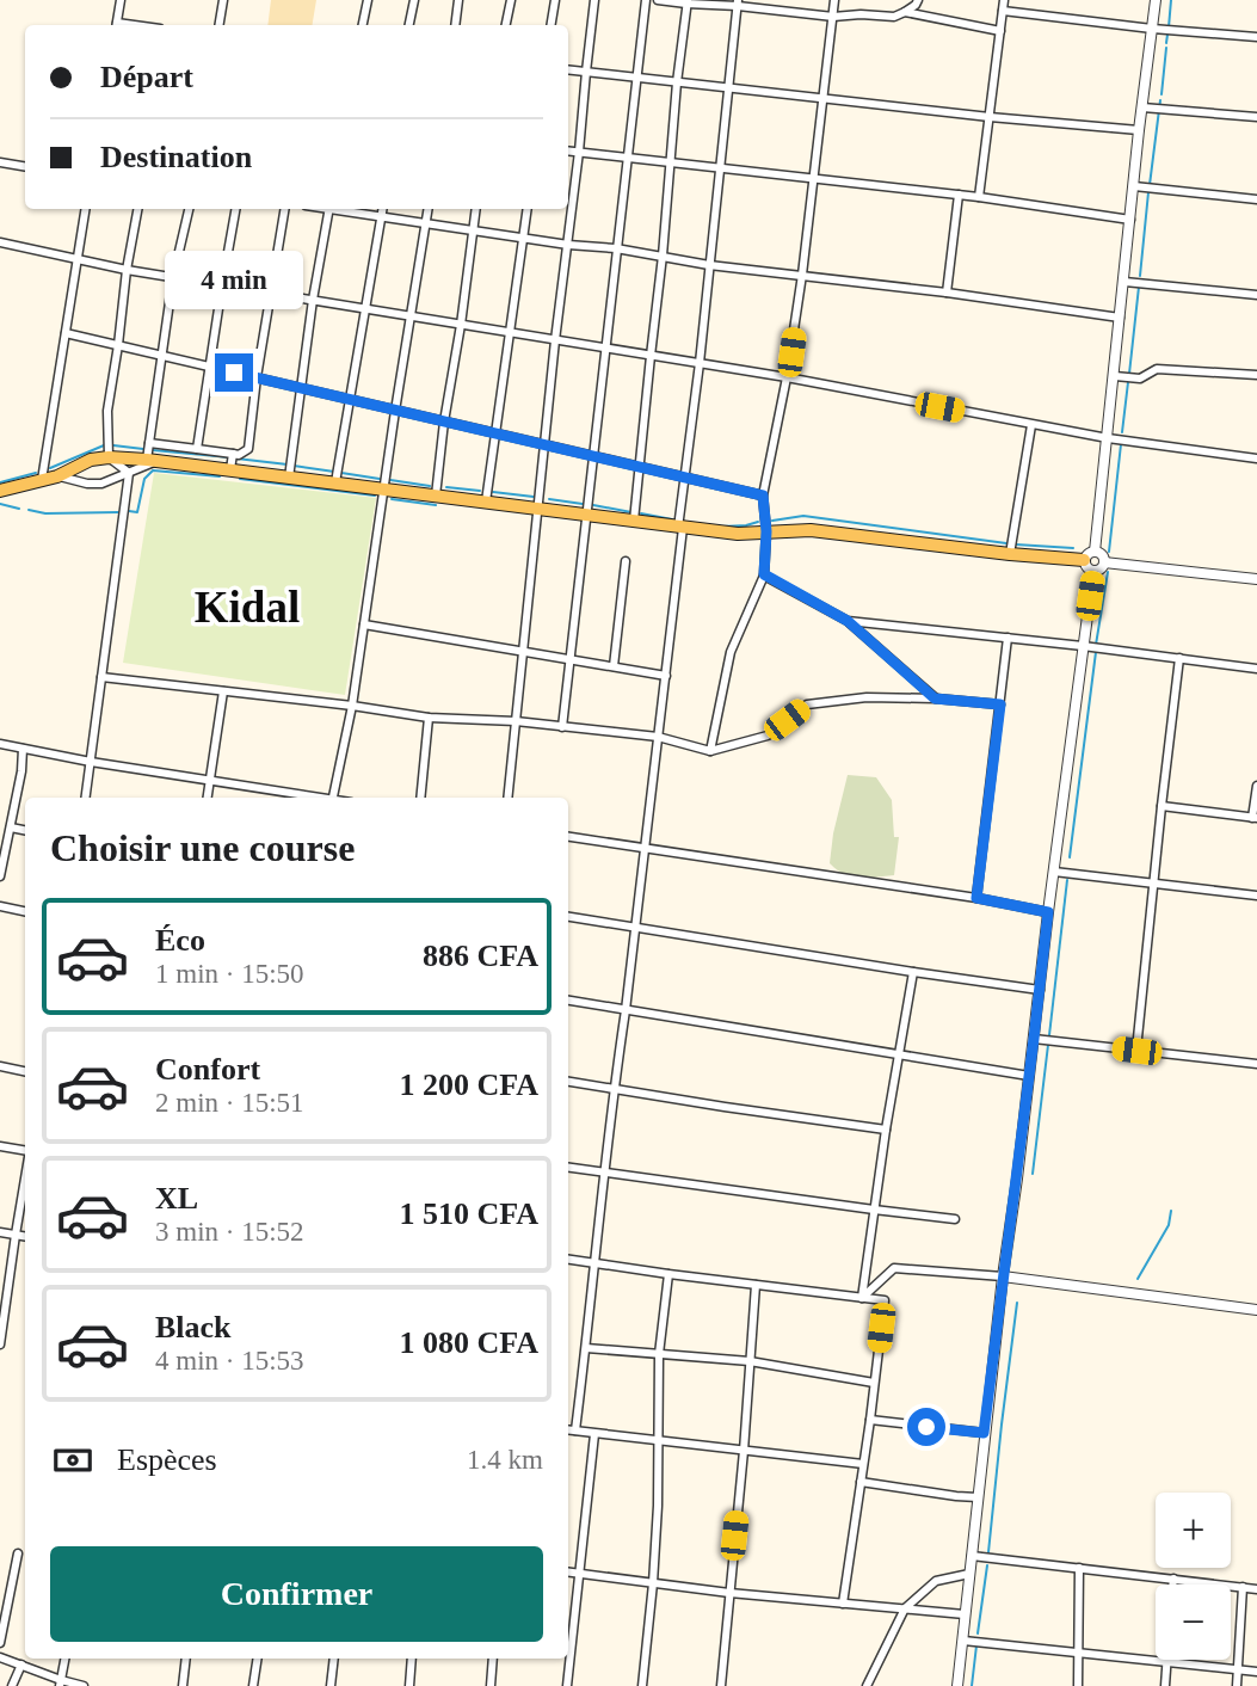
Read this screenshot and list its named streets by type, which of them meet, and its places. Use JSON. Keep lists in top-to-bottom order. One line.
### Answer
{"districts":["Kidal"],"page":{"banner":["Départ","Destination"],"bubble":"4 min","heading":"Choisir une course","list":[{"name":"Éco","note":"1 min · 15:50","value":"886 CFA"},{"name":"Confort","note":"2 min · 15:51","value":"1 200 CFA"},{"name":"XL","note":"3 min · 15:52","value":"1 510 CFA"},{"name":"Black","note":"4 min · 15:53","value":"1 080 CFA"}],"pay":["Espèces","1.4 km"],"map_buttons":["+","−"],"buttons":"Confirmer"}}
